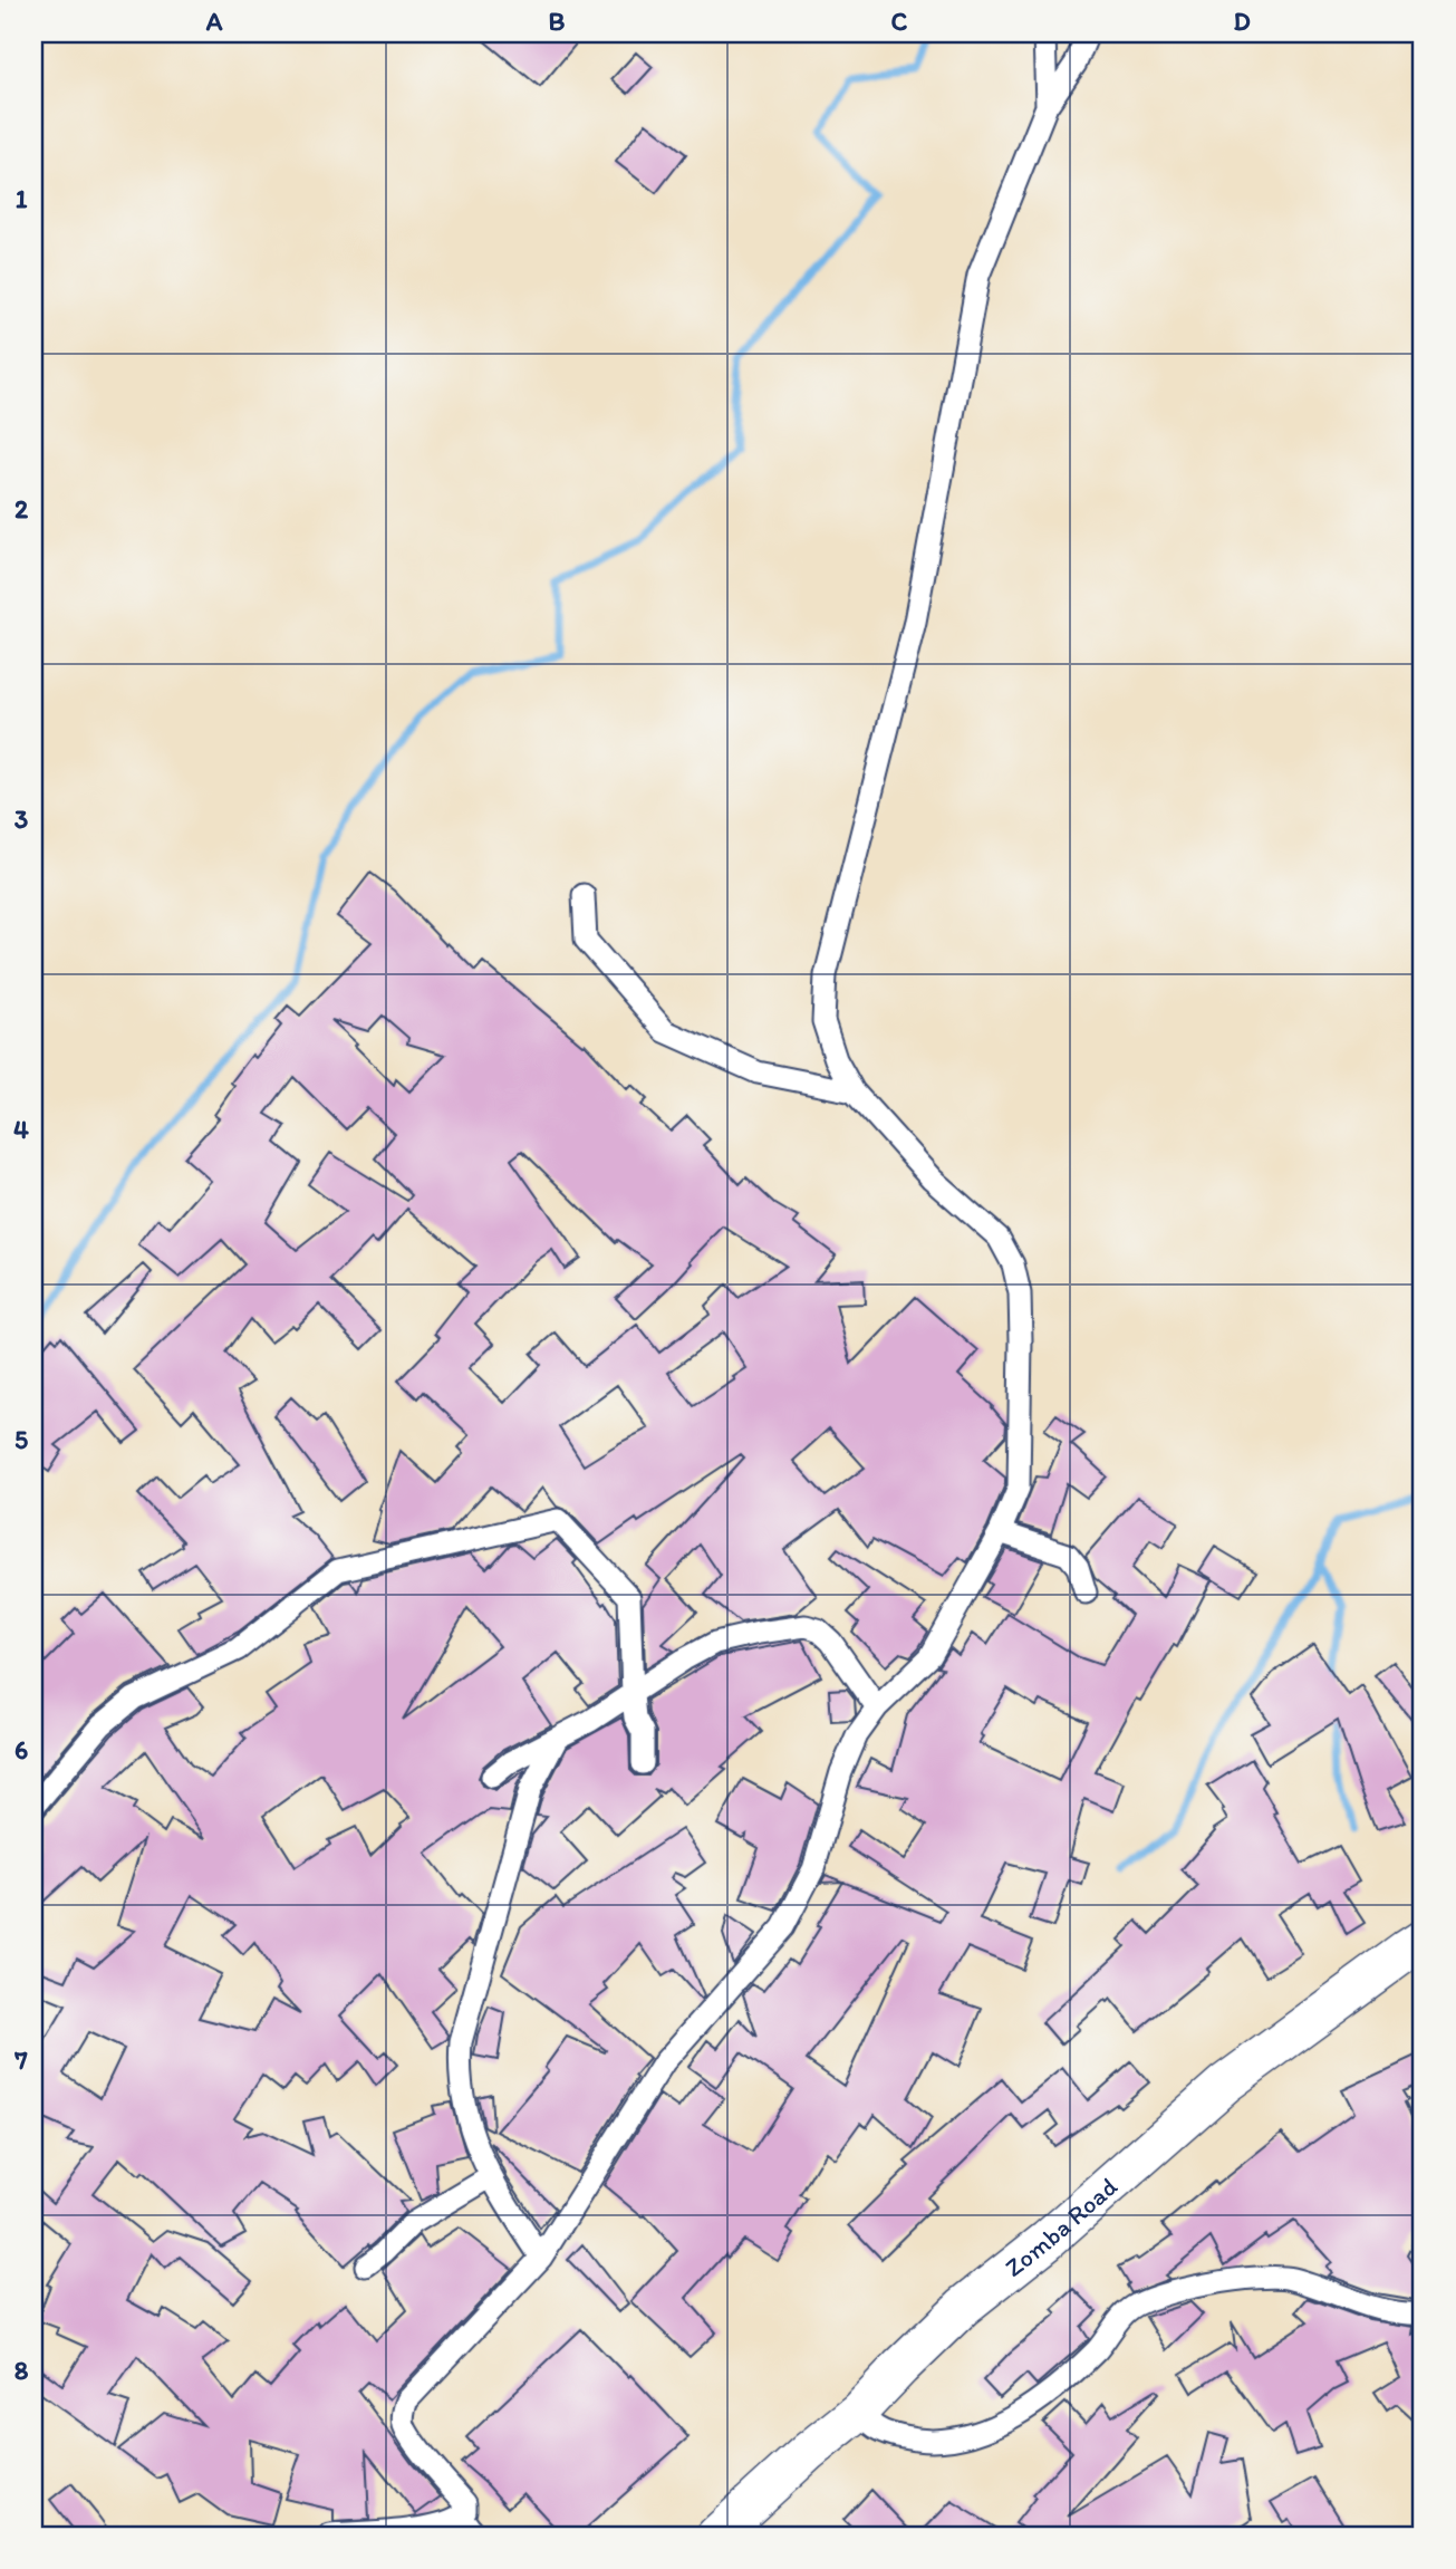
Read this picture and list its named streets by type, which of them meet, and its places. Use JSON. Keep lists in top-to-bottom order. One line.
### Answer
{"streets":{"highway":["Zomba Road"]},"grid":{"columns":["A","B","C","D"],"rows":["1","2","3","4","5","6","7","8"]}}
